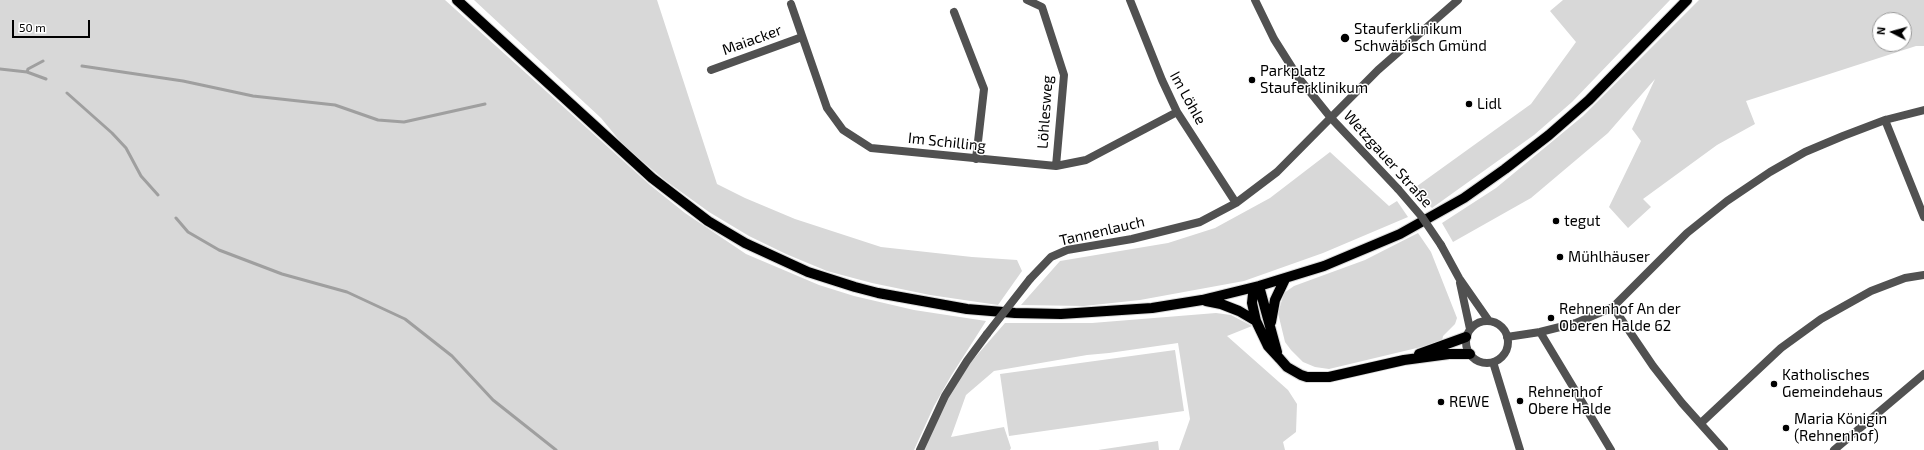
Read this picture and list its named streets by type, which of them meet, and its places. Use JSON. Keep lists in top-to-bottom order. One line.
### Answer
{"streets":{"street":["Maiacker","Im Löhle","Löhlesweg","Im Schilling","Wetzgauer Straße","Tannenlauch"]},"crossings":[["Maiacker","Im Schilling"],["Im Löhle","Im Schilling"],["Im Löhle","Tannenlauch"],["Löhlesweg","Im Schilling"],["Wetzgauer Straße","Tannenlauch"]],"places":["Stauferklinikum Schwäbisch Gmünd","Parkplatz Stauferklinikum","Lidl","tegut","Mühlhäuser","Rehnenhof An der Oberen Halde 62","Katholisches Gemeindehaus","Rehnenhof Obere Halde","REWE","Maria Königin (Rehnenhof)"],"scale_bar":"50 m","north":"left"}
